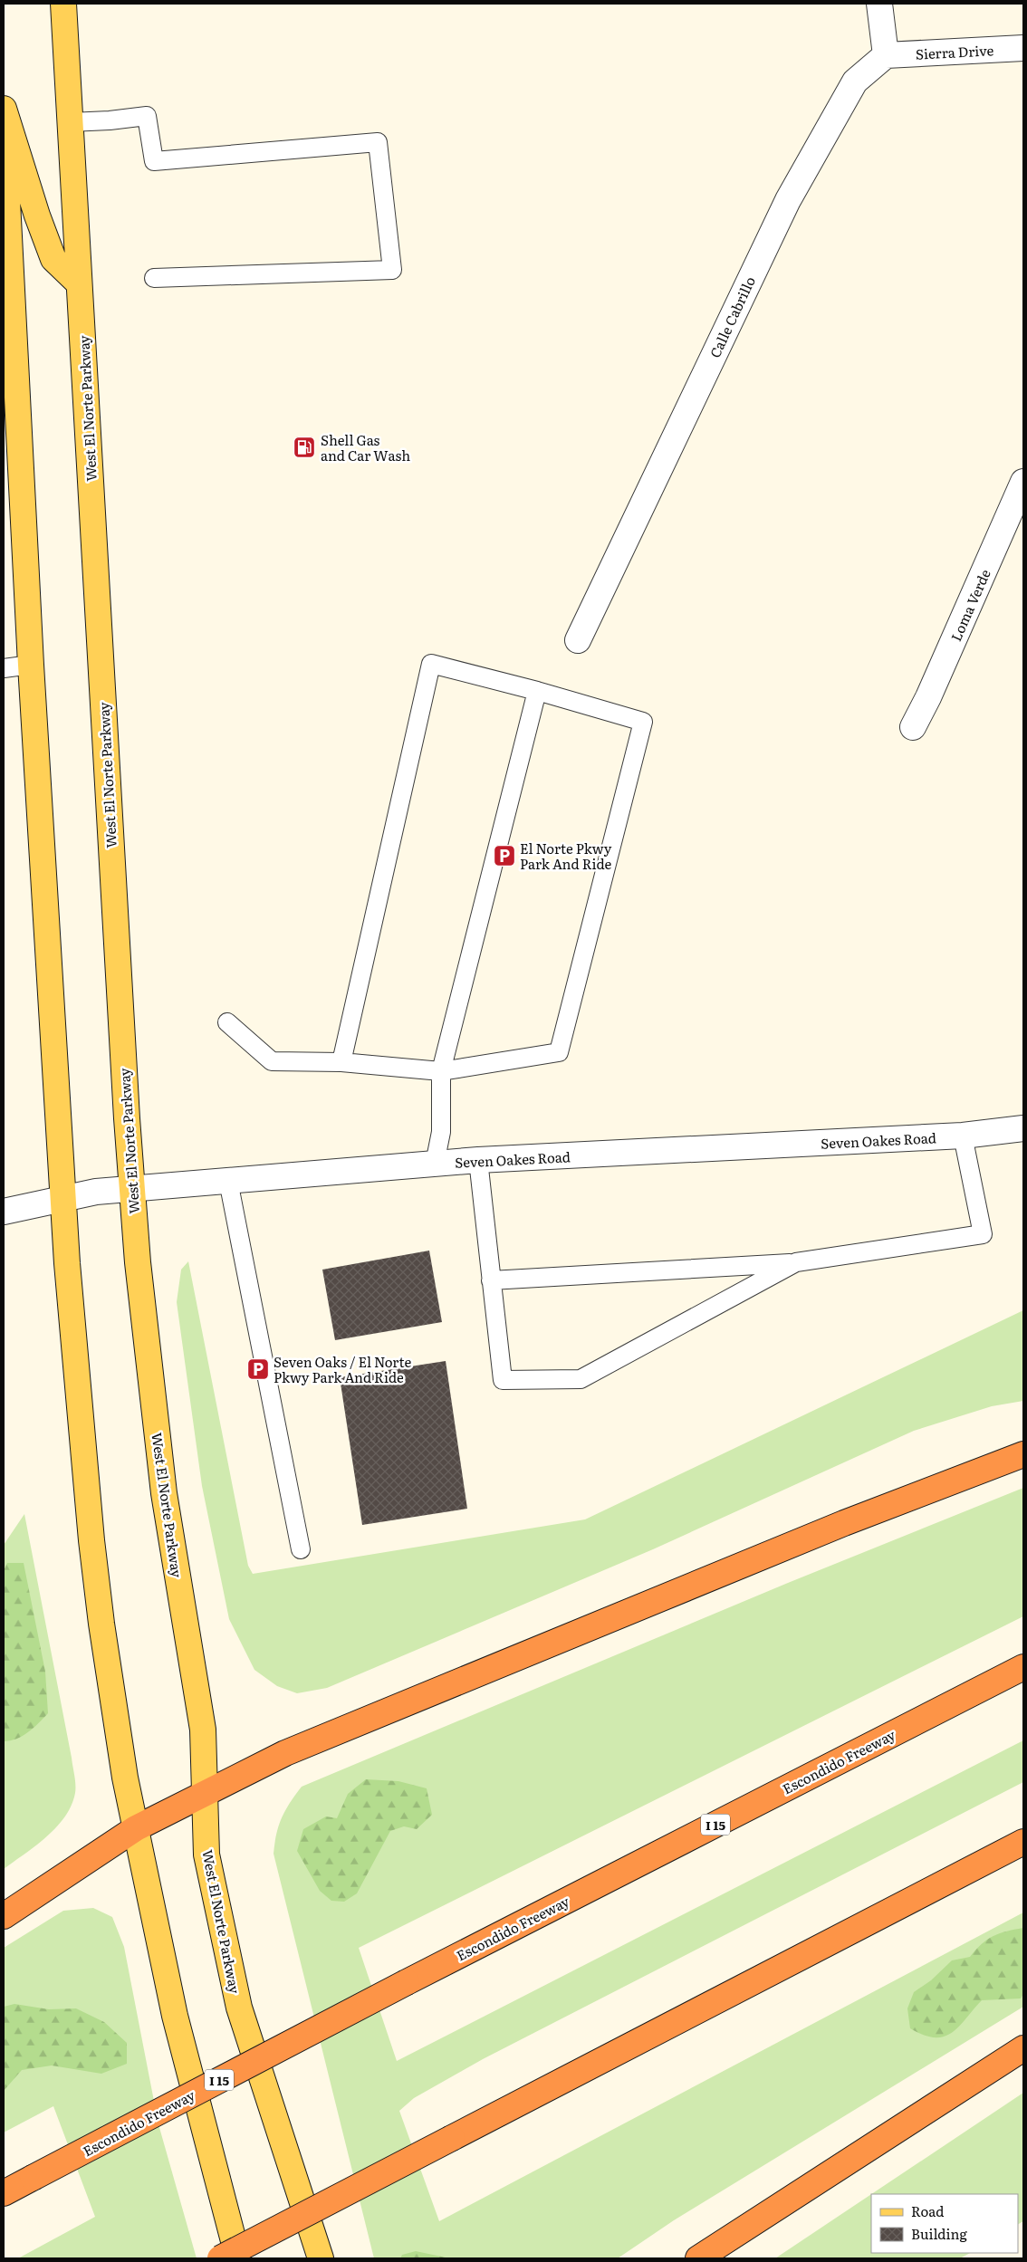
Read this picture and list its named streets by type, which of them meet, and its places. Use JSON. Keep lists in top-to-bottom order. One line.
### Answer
{"streets":{"highway":["Escondido Freeway","I 15"],"main road":["West El Norte Parkway"],"street":["Sierra Drive","Calle Cabrillo","Loma Verde","Seven Oakes Road"]},"crossings":[["Sierra Drive","Calle Cabrillo"],["West El Norte Parkway","Seven Oakes Road"]],"places":{"fuel station":["Shell Gas and Car Wash"],"parking":["El Norte Pkwy Park And Ride","Seven Oaks / El Norte Pkwy Park And Ride"]},"legend":["Road","Building"]}
